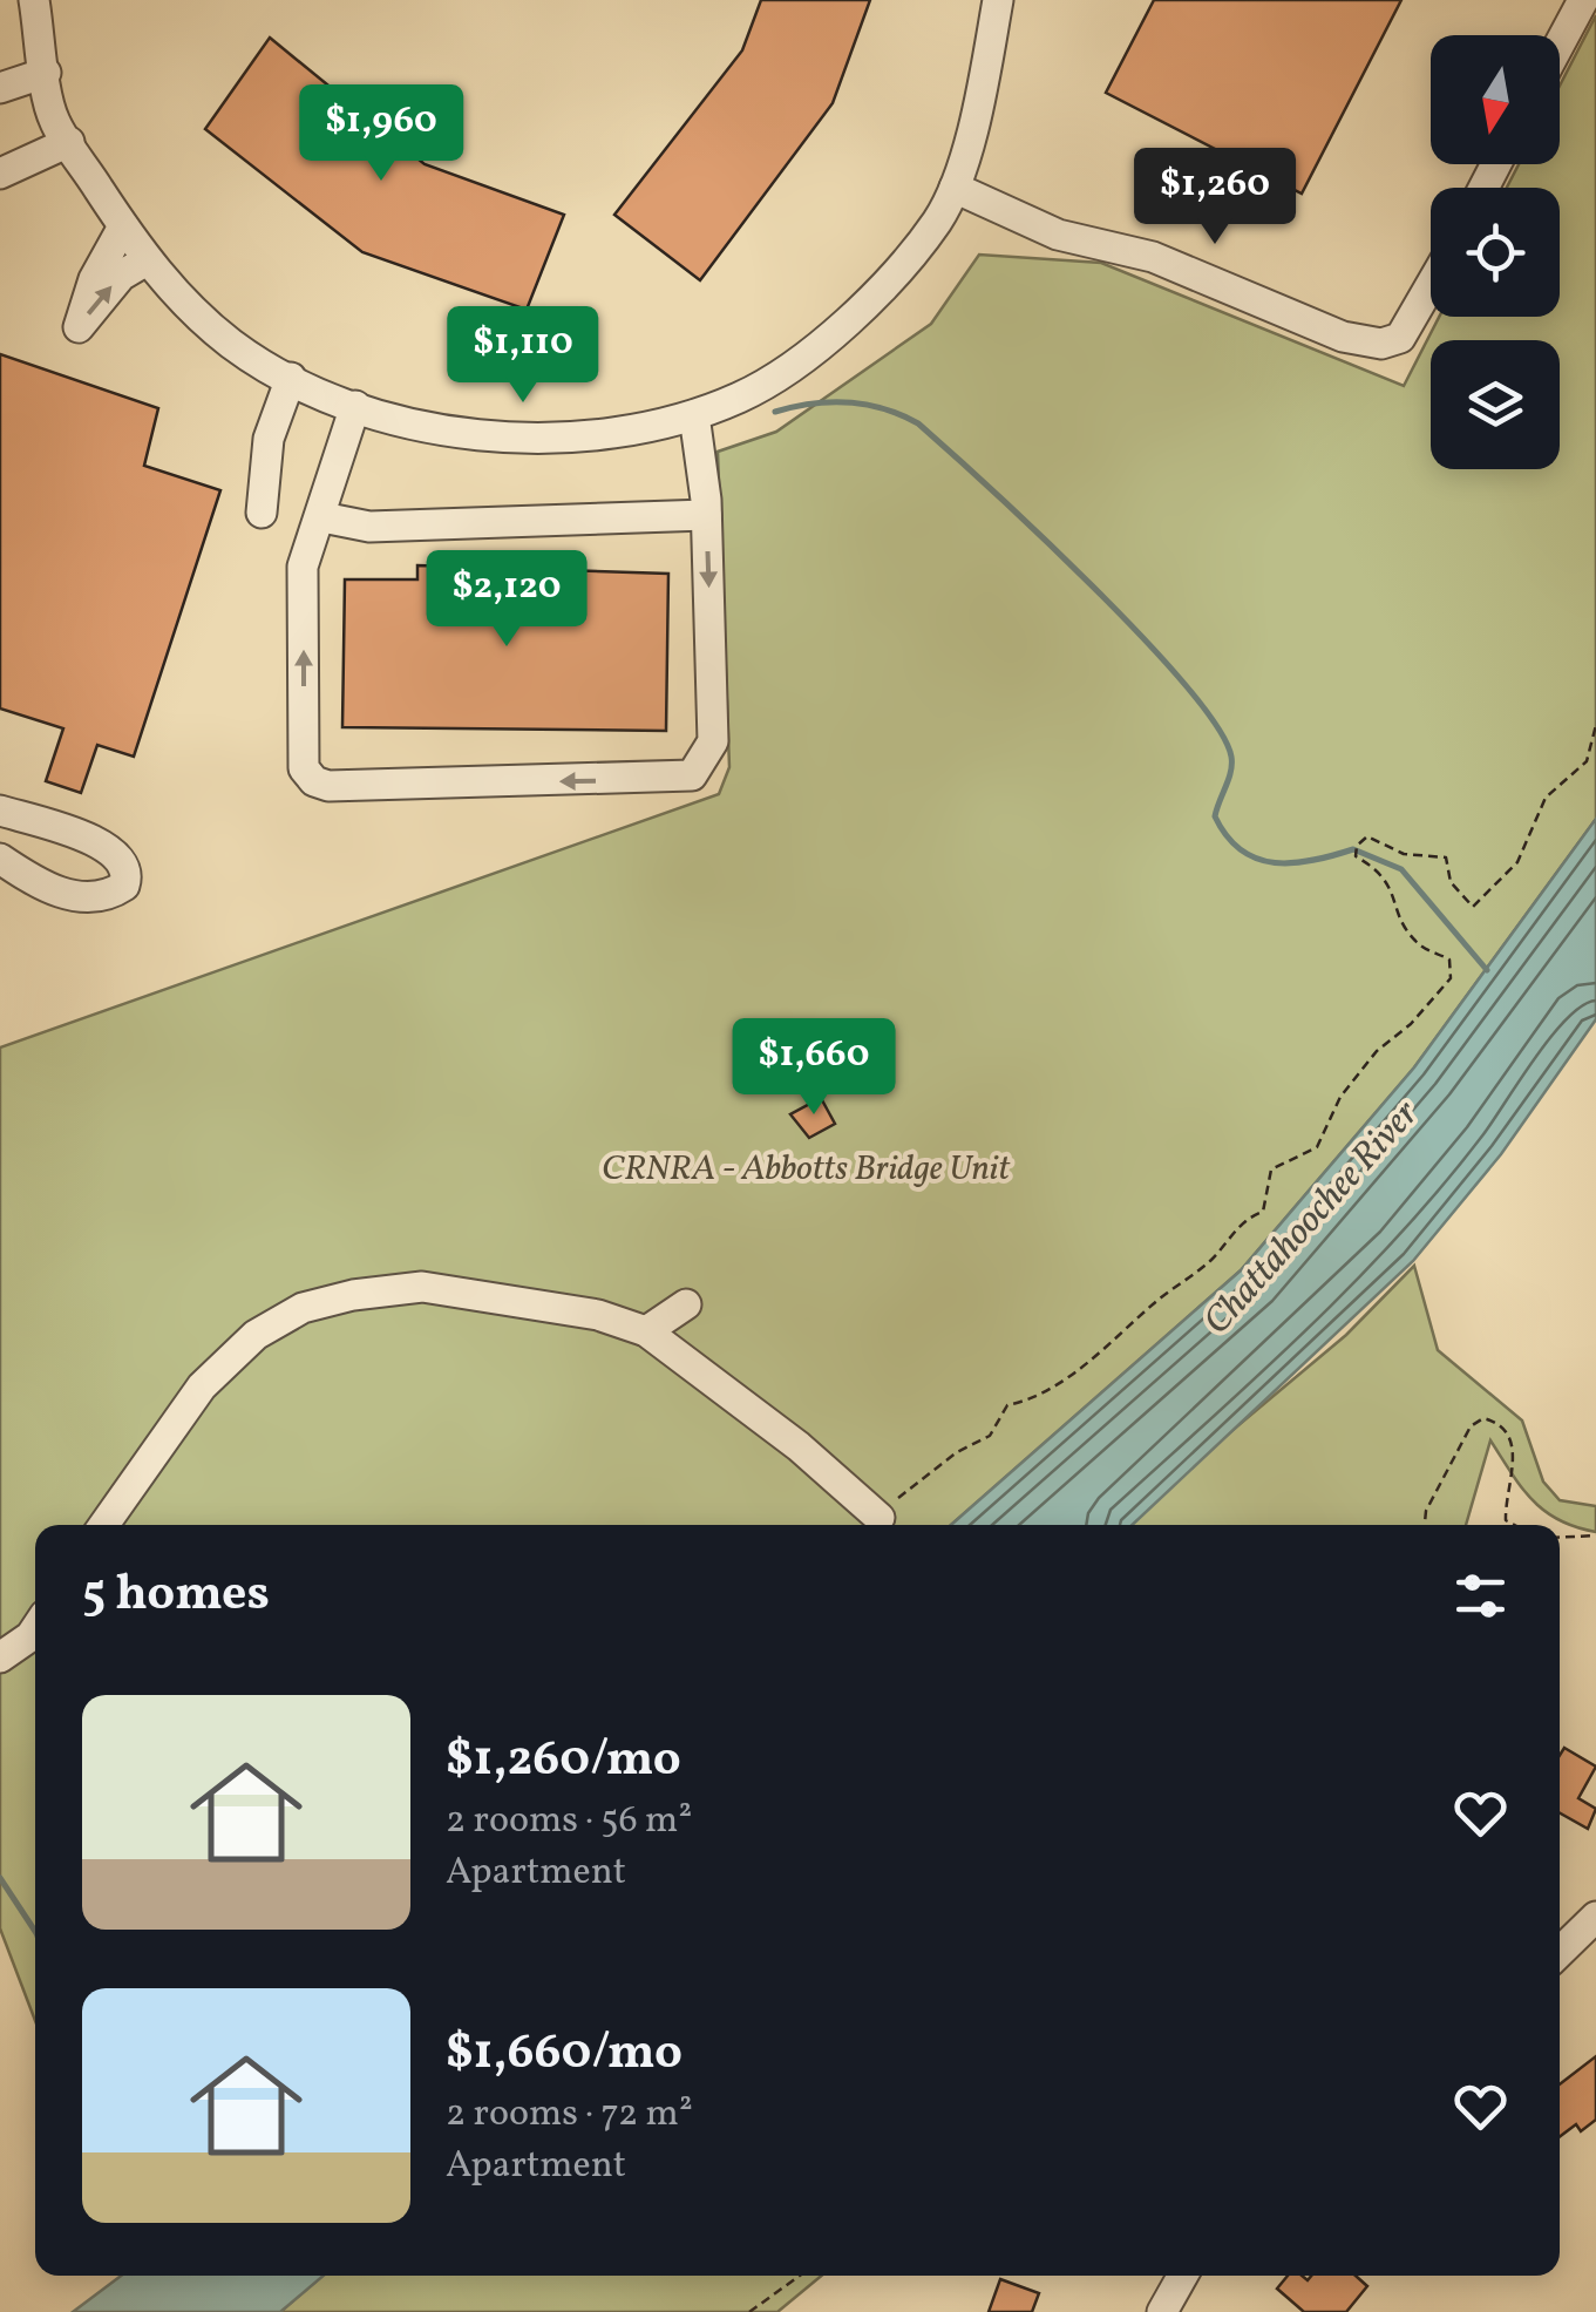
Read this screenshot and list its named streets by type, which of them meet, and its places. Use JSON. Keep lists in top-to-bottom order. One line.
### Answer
{"water":["Chattahoochee River"],"parks":["CRNRA - Abbotts Bridge Unit"],"north":"bottom","page":{"price":["$1,960","$1,260","$1,110","$2,120","$1,660"],"heading":"5 homes","list":[{"name":"$1,260/mo","note":"2 rooms · 56 m² · Apartment"},{"name":"$1,660/mo","note":"2 rooms · 72 m² · Apartment"}]}}
